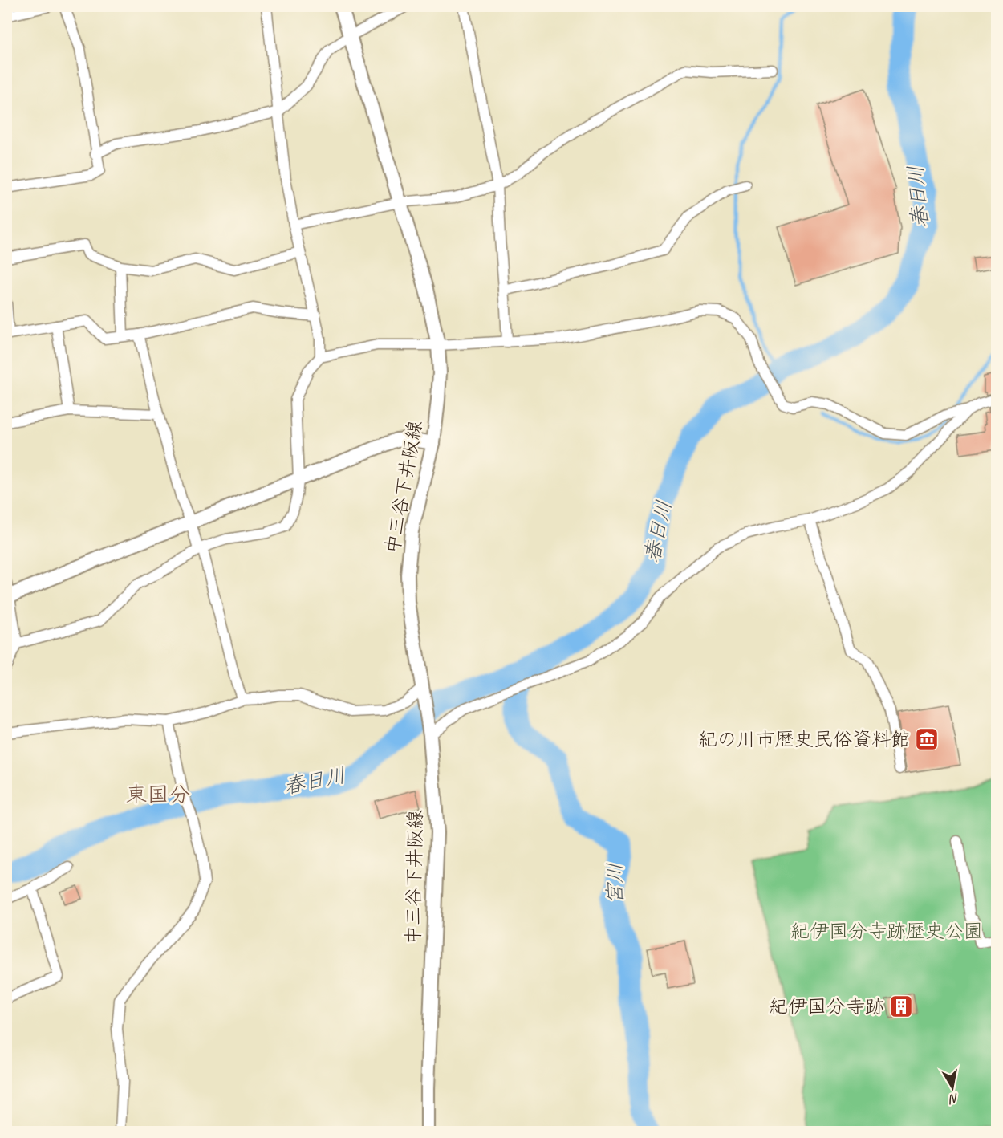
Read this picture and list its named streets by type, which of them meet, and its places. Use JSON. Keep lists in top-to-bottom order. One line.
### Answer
{"streets":{"main road":["中三谷下井阪線"]},"districts":["東国分"],"water":["春日川","宮川"],"parks":["紀伊国分寺跡歴史公園"],"places":{"museum":["紀の川市歴史民俗資料館"],"building":["紀伊国分寺跡"]},"north":"bottom"}
